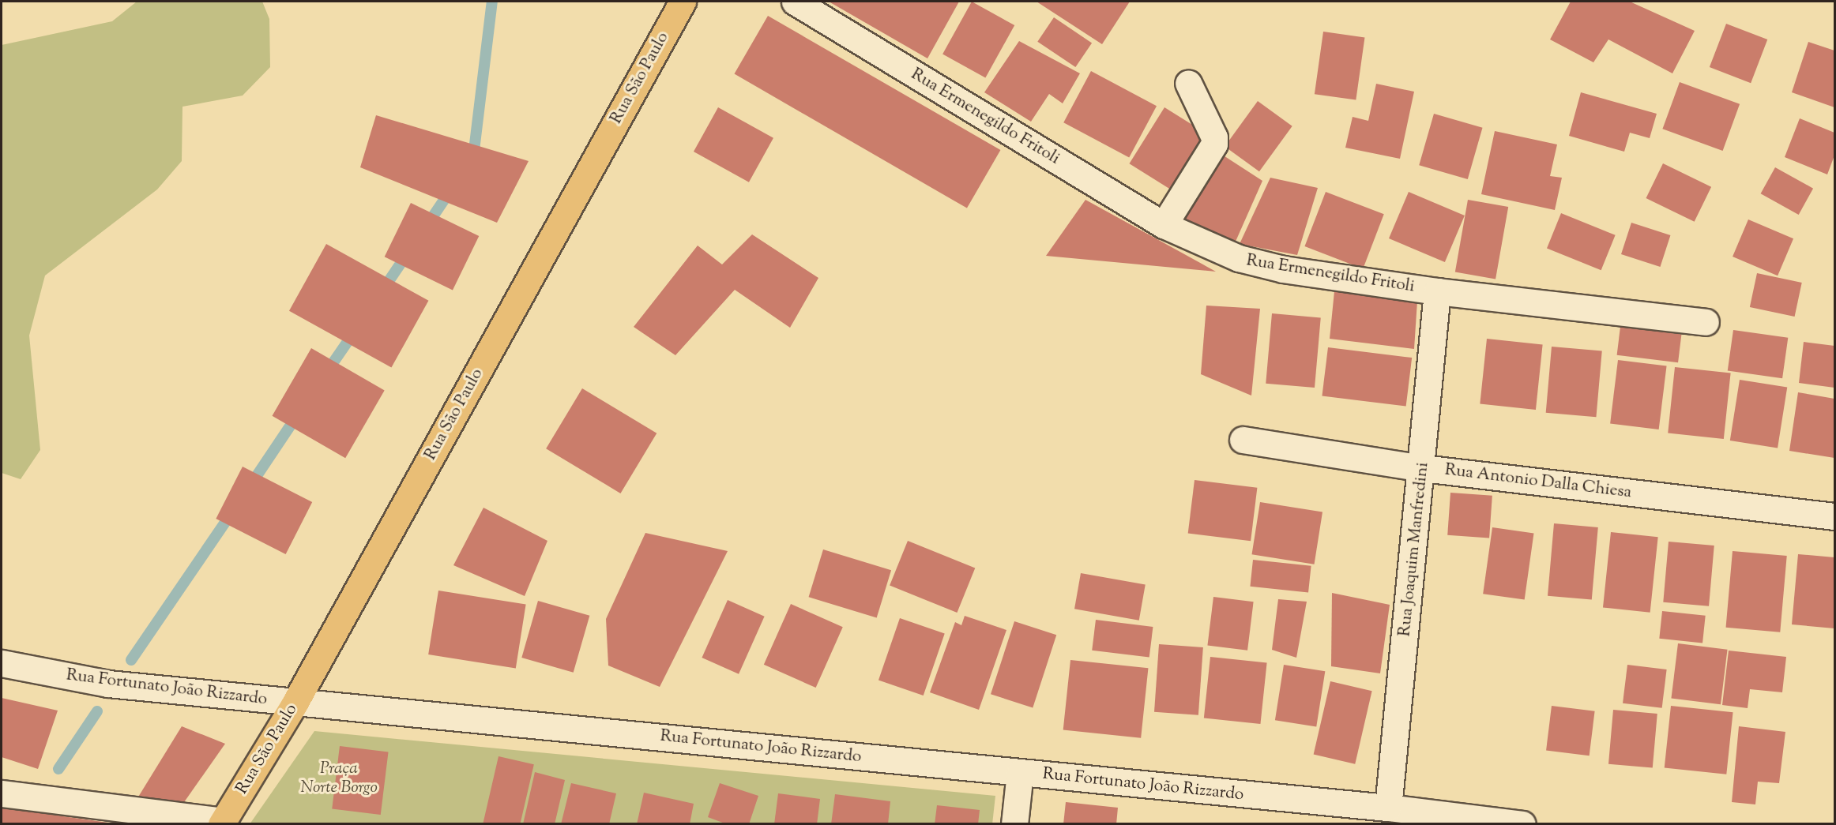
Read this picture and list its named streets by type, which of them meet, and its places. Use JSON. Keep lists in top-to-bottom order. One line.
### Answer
{"streets":{"main road":["Rua São Paulo"],"street":["Rua Ermenegildo Fritoli","Rua Antonio Dalla Chiesa","Rua Joaquim Manfredini","Rua Fortunato João Rizzardo"]},"crossings":[["Rua São Paulo","Rua Fortunato João Rizzardo"],["Rua Ermenegildo Fritoli","Rua Joaquim Manfredini"],["Rua Antonio Dalla Chiesa","Rua Joaquim Manfredini"],["Rua Joaquim Manfredini","Rua Fortunato João Rizzardo"]],"parks":["Praça Norte Borgo"]}
